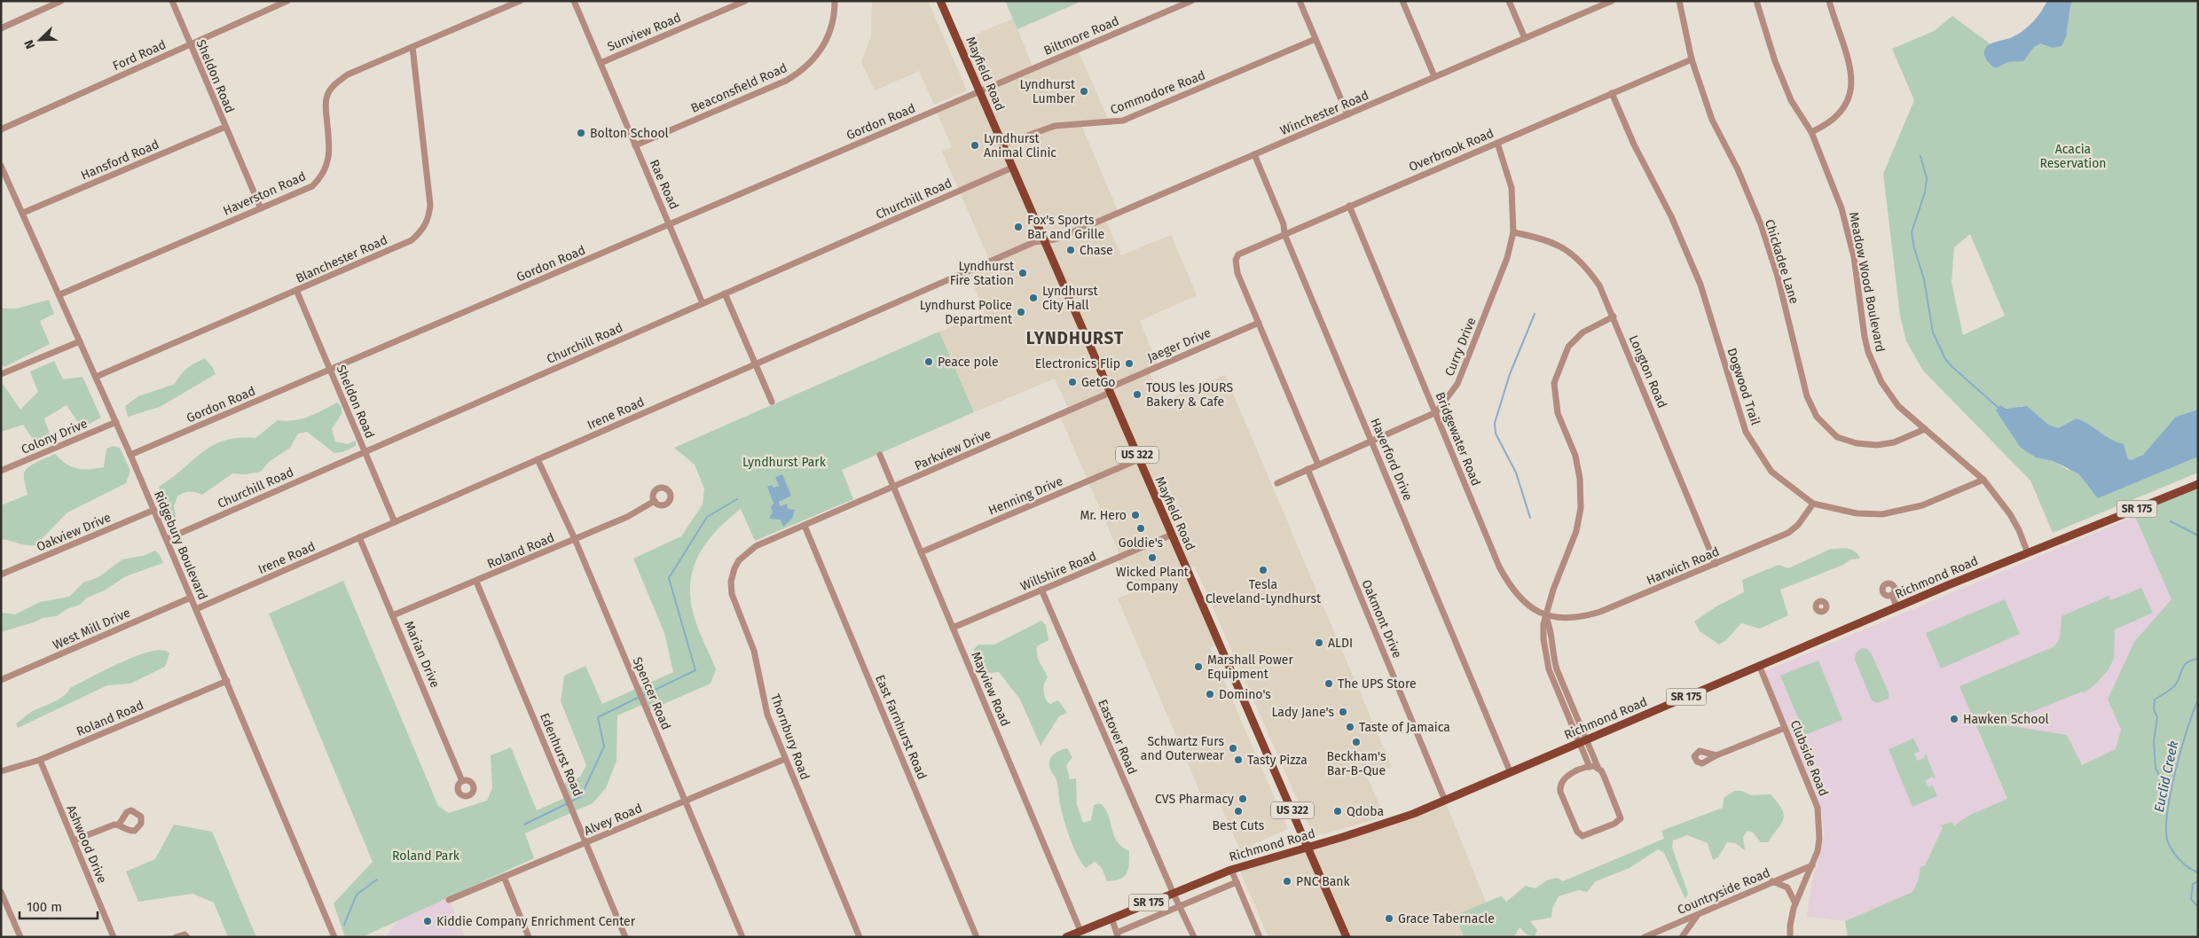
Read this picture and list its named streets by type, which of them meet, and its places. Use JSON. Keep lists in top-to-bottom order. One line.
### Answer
{"streets":{"main road":["Mayfield Road","US 322","SR 175","Richmond Road"],"street":["Sunview Road","Biltmore Road","Ford Road","Sheldon Road","Beaconsfield Road","Commodore Road","Winchester Road","Gordon Road","Overbrook Road","Hansford Road","Rae Road","Haverston Road","Churchill Road","Blanchester Road","Chickadee Lane","Meadow Wood Boulevard","Jaeger Drive","Curry Drive","Longton Road","Dogwood Trail","Irene Road","Colony Drive","Bridgewater Road","Parkview Drive","Haverford Drive","Henning Drive","Oakview Drive","Ridgebury Boulevard","Roland Road","Harwich Road","Willshire Road","Oakmont Drive","West Mill Drive","Marian Drive","Mayview Road","Spencer Road","East Farnhurst Road","Thornbury Road","Eastover Road","Edenhurst Road","Clubside Road","Alvey Road","Ashwood Drive","Countryside Road"]},"crossings":[["Sunview Road","Rae Road"],["Biltmore Road","Mayfield Road"],["Biltmore Road","Gordon Road"],["Ford Road","Sheldon Road"],["Mayfield Road","Commodore Road"],["Mayfield Road","Winchester Road"],["Mayfield Road","Gordon Road"],["Mayfield Road","Churchill Road"],["Mayfield Road","Jaeger Drive"],["Mayfield Road","Irene Road"],["Mayfield Road","Parkview Drive"],["Mayfield Road","Henning Drive"],["Mayfield Road","Willshire Road"],["Mayfield Road","Richmond Road"],["Sheldon Road","Gordon Road"],["Sheldon Road","Hansford Road"],["Sheldon Road","Haverston Road"],["Sheldon Road","Churchill Road"],["Sheldon Road","Blanchester Road"],["Sheldon Road","Irene Road"],["Beaconsfield Road","Rae Road"],["Winchester Road","Irene Road"],["Winchester Road","Haverford Drive"],["Gordon Road","Rae Road"],["Gordon Road","Ridgebury Boulevard"],["Overbrook Road","Chickadee Lane"],["Overbrook Road","Jaeger Drive"],["Overbrook Road","Curry Drive"],["Overbrook Road","Dogwood Trail"],["Overbrook Road","Bridgewater Road"],["Overbrook Road","Haverford Drive"],["Hansford Road","Ridgebury Boulevard"],["Rae Road","Churchill Road"],["Haverston Road","Blanchester Road"],["Haverston Road","Ridgebury Boulevard"],["Churchill Road","Ridgebury Boulevard"],["Blanchester Road","Ridgebury Boulevard"],["Chickadee Lane","Meadow Wood Boulevard"],["Meadow Wood Boulevard","Dogwood Trail"],["Meadow Wood Boulevard","Richmond Road"],["Jaeger Drive","Parkview Drive"],["Curry Drive","Longton Road"],["Curry Drive","Bridgewater Road"],["Curry Drive","Haverford Drive"],["Curry Drive","Oakmont Drive"],["Longton Road","Harwich Road"],["Dogwood Trail","Harwich Road"],["Irene Road","Ridgebury Boulevard"],["Irene Road","Marian Drive"],["Irene Road","Spencer Road"],["Colony Drive","Ridgebury Boulevard"],["Bridgewater Road","Harwich Road"],["Parkview Drive","Mayview Road"],["Parkview Drive","East Farnhurst Road"],["Parkview Drive","Thornbury Road"],["Haverford Drive","Richmond Road"],["Henning Drive","Mayview Road"],["Oakview Drive","Ridgebury Boulevard"],["Ridgebury Boulevard","Roland Road"],["Ridgebury Boulevard","West Mill Drive"],["Roland Road","Marian Drive"],["Roland Road","Spencer Road"],["Roland Road","Edenhurst Road"],["Roland Road","Ashwood Drive"],["Willshire Road","Mayview Road"],["Willshire Road","Eastover Road"],["Richmond Road","Oakmont Drive"],["Richmond Road","Mayview Road"],["Richmond Road","Eastover Road"],["Richmond Road","Clubside Road"],["Spencer Road","Alvey Road"],["East Farnhurst Road","Thornbury Road"],["Thornbury Road","Alvey Road"],["Edenhurst Road","Alvey Road"],["Clubside Road","Countryside Road"]],"districts":["LYNDHURST"],"water":["Euclid Creek"],"parks":["Acacia Reservation","Lyndhurst Park","Roland Park"],"places":["Lyndhurst Lumber","Bolton School","Lyndhurst Animal Clinic","Fox's Sports Bar and Grille","Chase","Lyndhurst Fire Station","Lyndhurst City Hall","Lyndhurst Police Department","Peace pole","Electronics Flip","GetGo","TOUS les JOURS Bakery & Cafe","Mr. Hero","Goldie's","Wicked Plant Company","Tesla Cleveland-Lyndhurst","ALDI","Marshall Power Equipment","The UPS Store","Domino's","Lady Jane's","Hawken School","Taste of Jamaica","Beckham's Bar-B-Que","Schwartz Furs and Outerwear","Tasty Pizza","CVS Pharmacy","Best Cuts","Qdoba","PNC Bank","Grace Tabernacle","Kiddie Company Enrichment Center"],"scale_bar":"100 m","north":"bottom left"}
